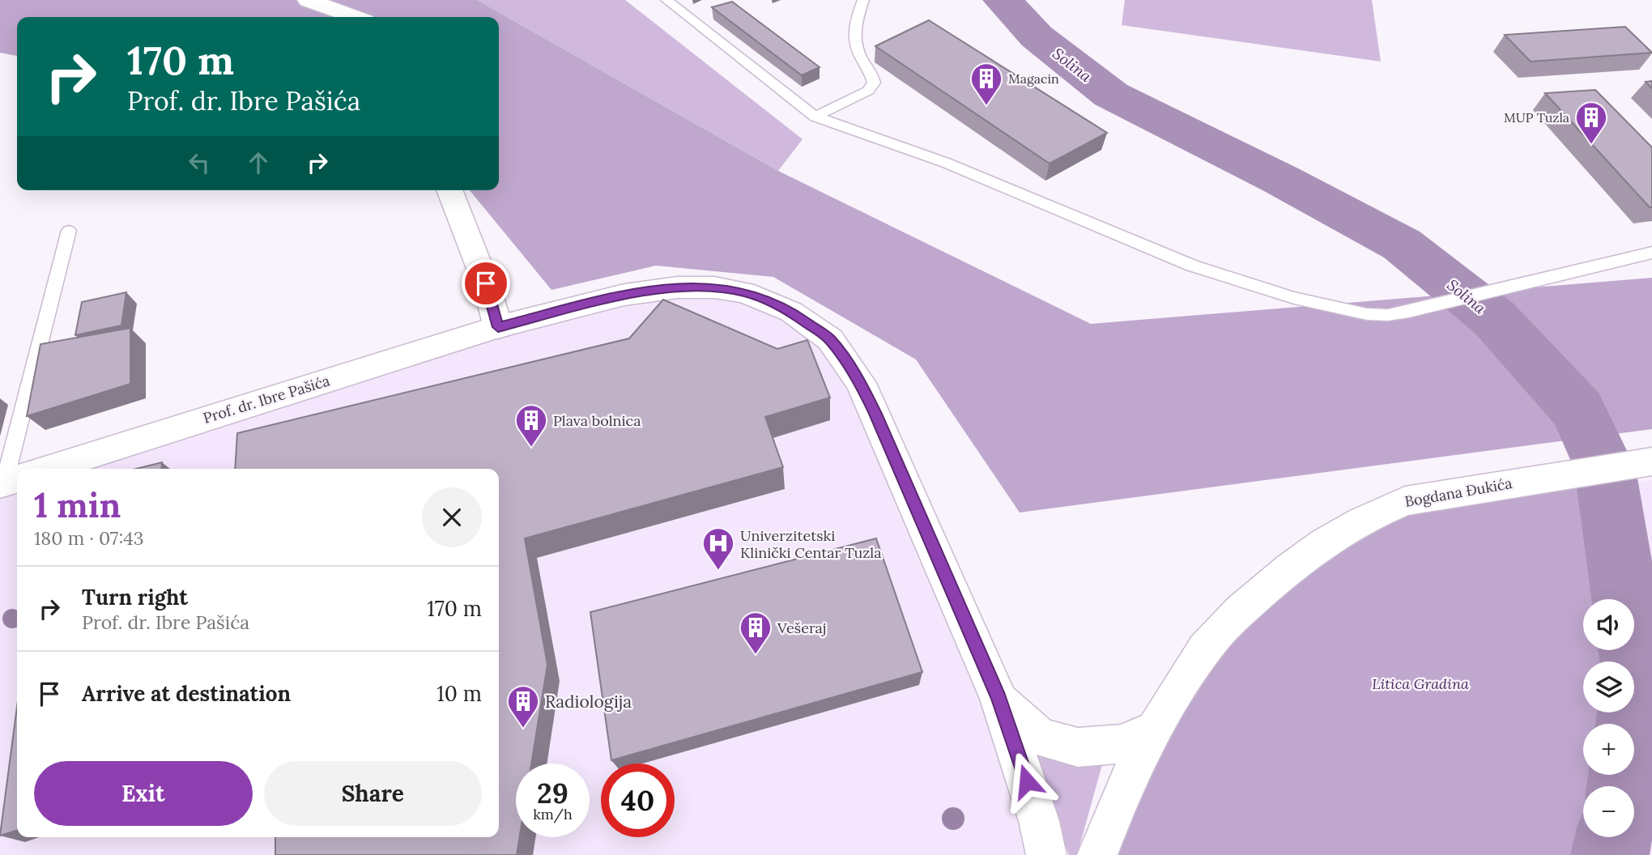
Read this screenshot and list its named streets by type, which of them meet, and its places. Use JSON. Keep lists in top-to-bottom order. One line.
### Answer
{"streets":{"street":["Prof. dr. Ibre Pašića","Bogdana Đukića"]},"water":["Solina"],"parks":["Litica Gradina"],"places":{"building":["Magacin","MUP Tuzla","Plava bolnica","Vešeraj","Radiologija"],"hospital":["Univerzitetski Klinički Centar Tuzla"]},"page":{"turn":["170 m","Prof. dr. Ibre Pašića"],"heading":["1 min","180 m · 07:43"],"list":[{"name":"Turn right","note":"Prof. dr. Ibre Pašića","value":"170 m"},{"name":"Arrive at destination","value":"10 m"}],"map_buttons":["+","−"],"buttons":["Exit","Share"],"speed":"29 km/h","limit":"40"}}
